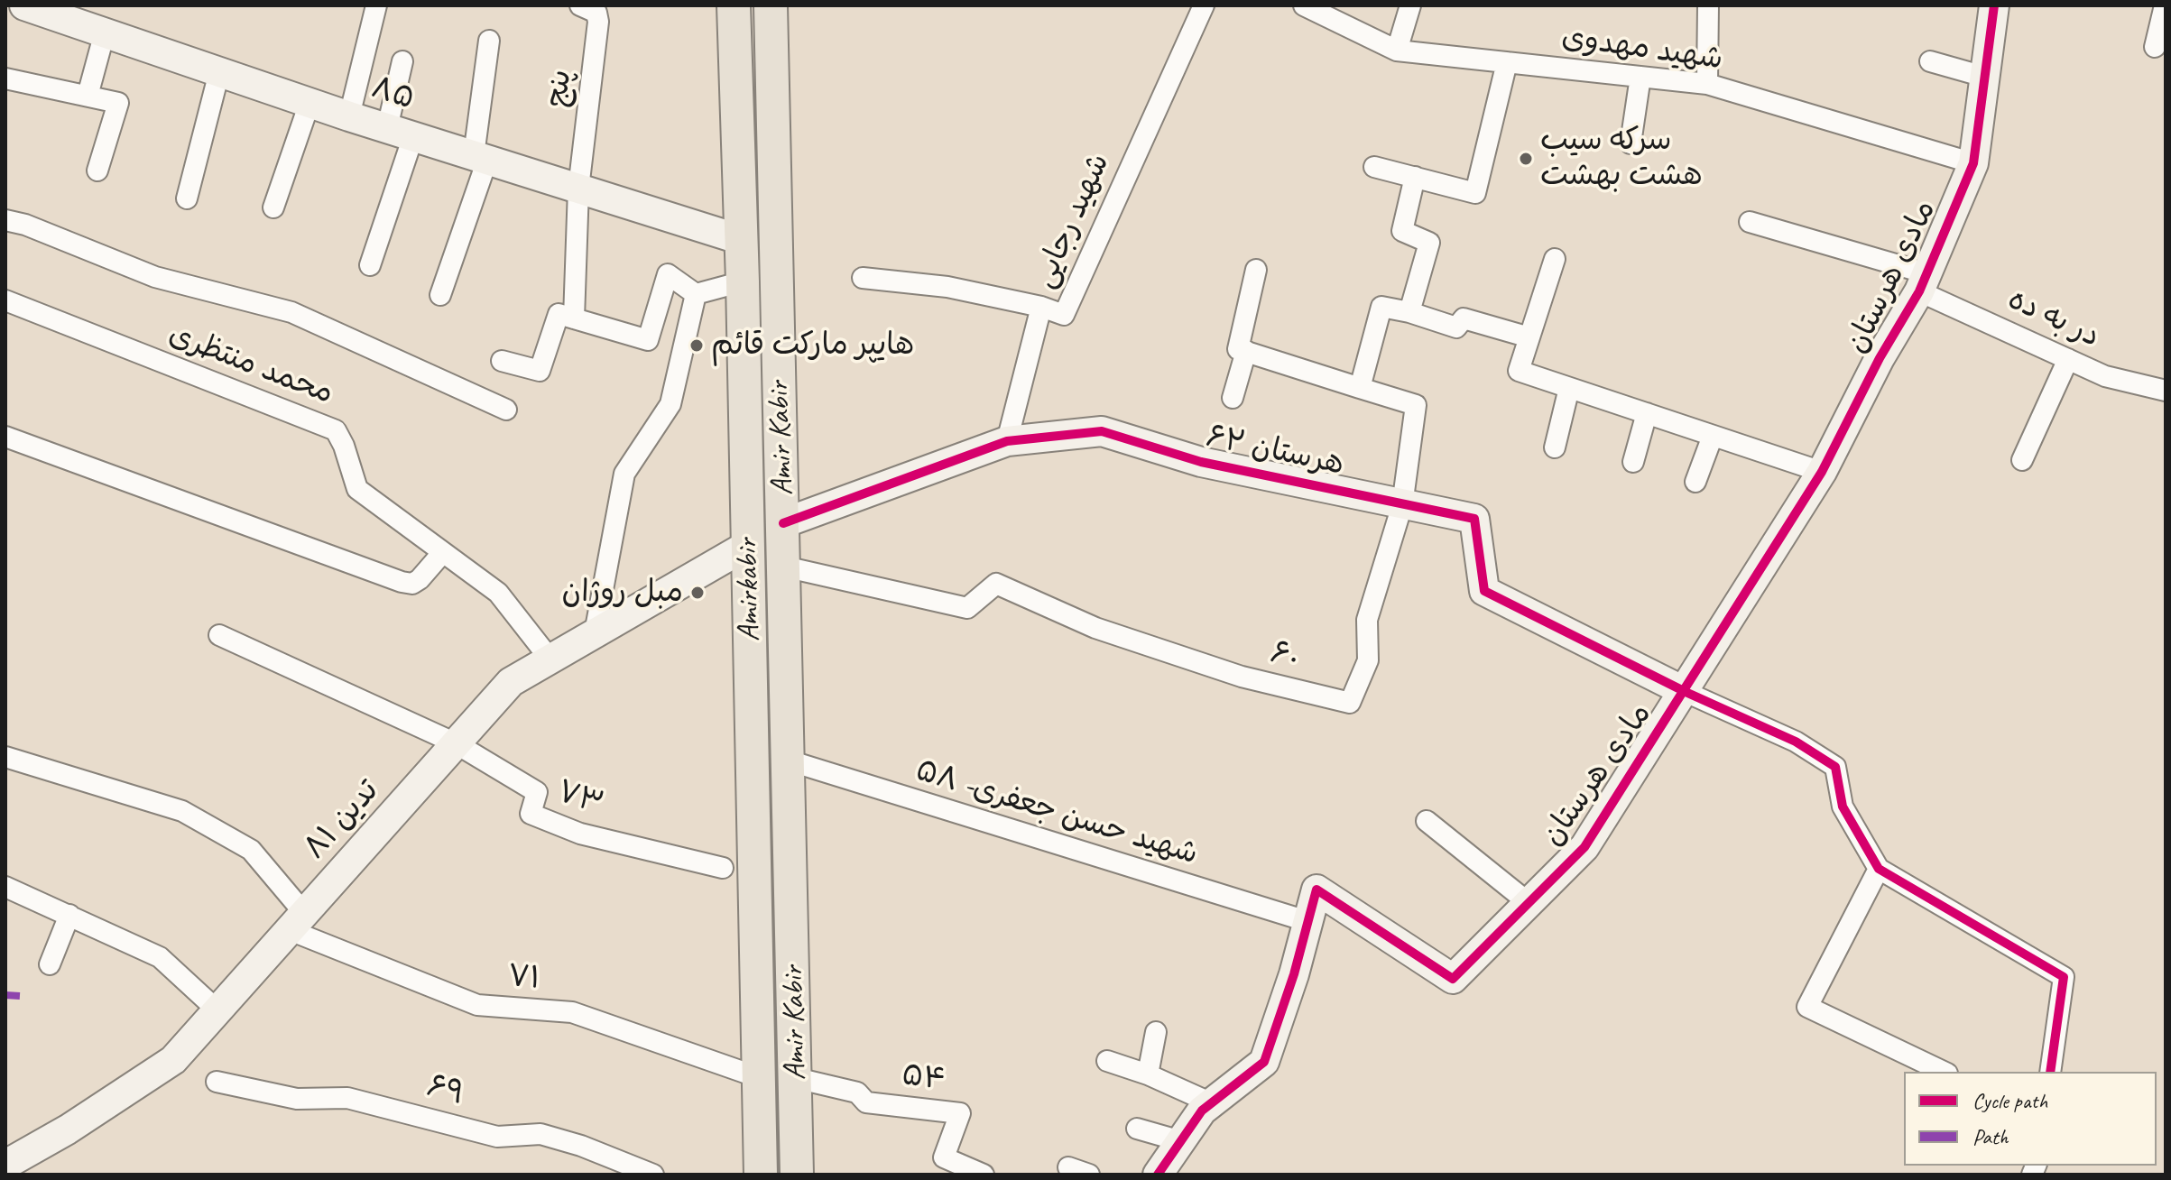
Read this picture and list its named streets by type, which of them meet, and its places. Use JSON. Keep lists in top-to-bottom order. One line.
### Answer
{"streets":{"main road":["Amir Kabir","Amirkabir"],"street":["شهید مهدوی","پنج","۸۵","شهید رجایی","مادی هرستان","در به ده","محمد منتظری","هرستان ۶۲","۶۰","۷۳","شهید حسن جعفری- ۵۸","تدین ۸۱","۷۱","۵۴","۶۹"]},"crossings":[["شهید مهدوی","مادی هرستان"],["پنج","۸۵"],["۸۵","Amirkabir"],["شهید رجایی","هرستان ۶۲"],["مادی هرستان","در به ده"],["مادی هرستان","هرستان ۶۲"],["مادی هرستان","شهید حسن جعفری- ۵۸"],["محمد منتظری","تدین ۸۱"],["Amir Kabir","هرستان ۶۲"],["Amir Kabir","۶۰"],["Amir Kabir","شهید حسن جعفری- ۵۸"],["Amir Kabir","۵۴"],["هرستان ۶۲","۶۰"],["Amirkabir","تدین ۸۱"],["Amirkabir","۷۱"],["۷۳","تدین ۸۱"],["تدین ۸۱","۷۱"]],"places":["سرکه سیب هشت بهشت","هایپر مارکت قائم","مبل روژان"],"legend":["Cycle path","Path"]}
